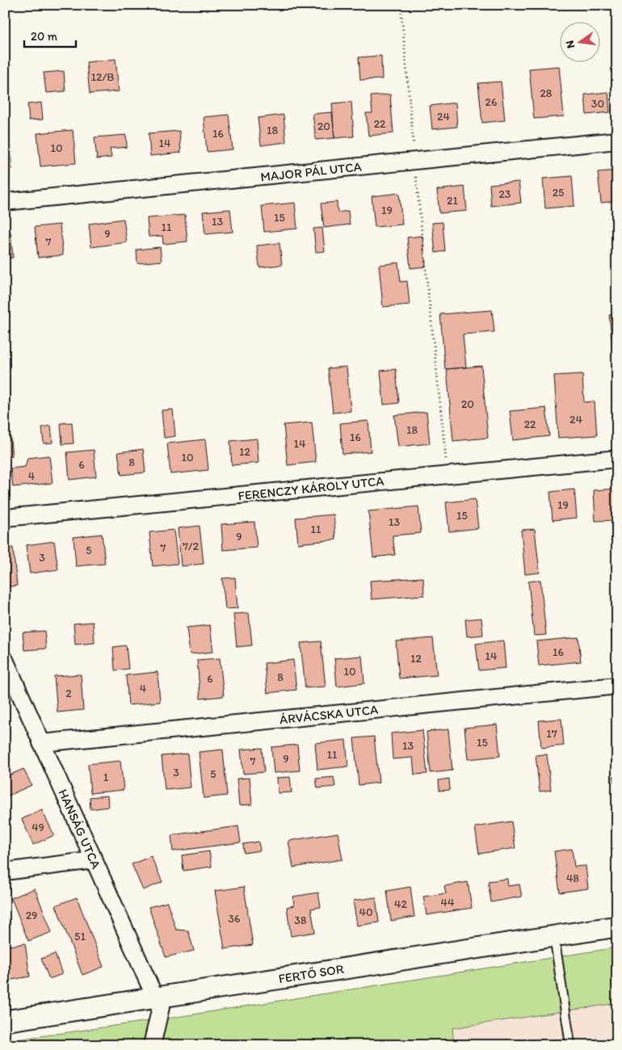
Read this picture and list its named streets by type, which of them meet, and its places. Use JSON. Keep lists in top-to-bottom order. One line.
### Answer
{"streets":{"street":["MAJOR PÁL UTCA","FERENCZY KÁROLY UTCA","ÁRVÁCSKA UTCA","HANSÁG UTCA","FERTŐ SOR"]},"crossings":[["ÁRVÁCSKA UTCA","HANSÁG UTCA"],["HANSÁG UTCA","FERTŐ SOR"]],"house_numbers":["12/B","28","26","30","24","22","20","18","16","14","10","25","23","21","19","15","13","11","9","7","20","24","22","18","16","14","12","10","8","6","4","19","15","13","11","9","7/2","7","5","3","16","14","12","10","8","6","4","2","17","15","13","11","9","7","3","5","1","49","48","44","42","40","29","36","38","51"],"scale_bar":"20 m","north":"left"}
